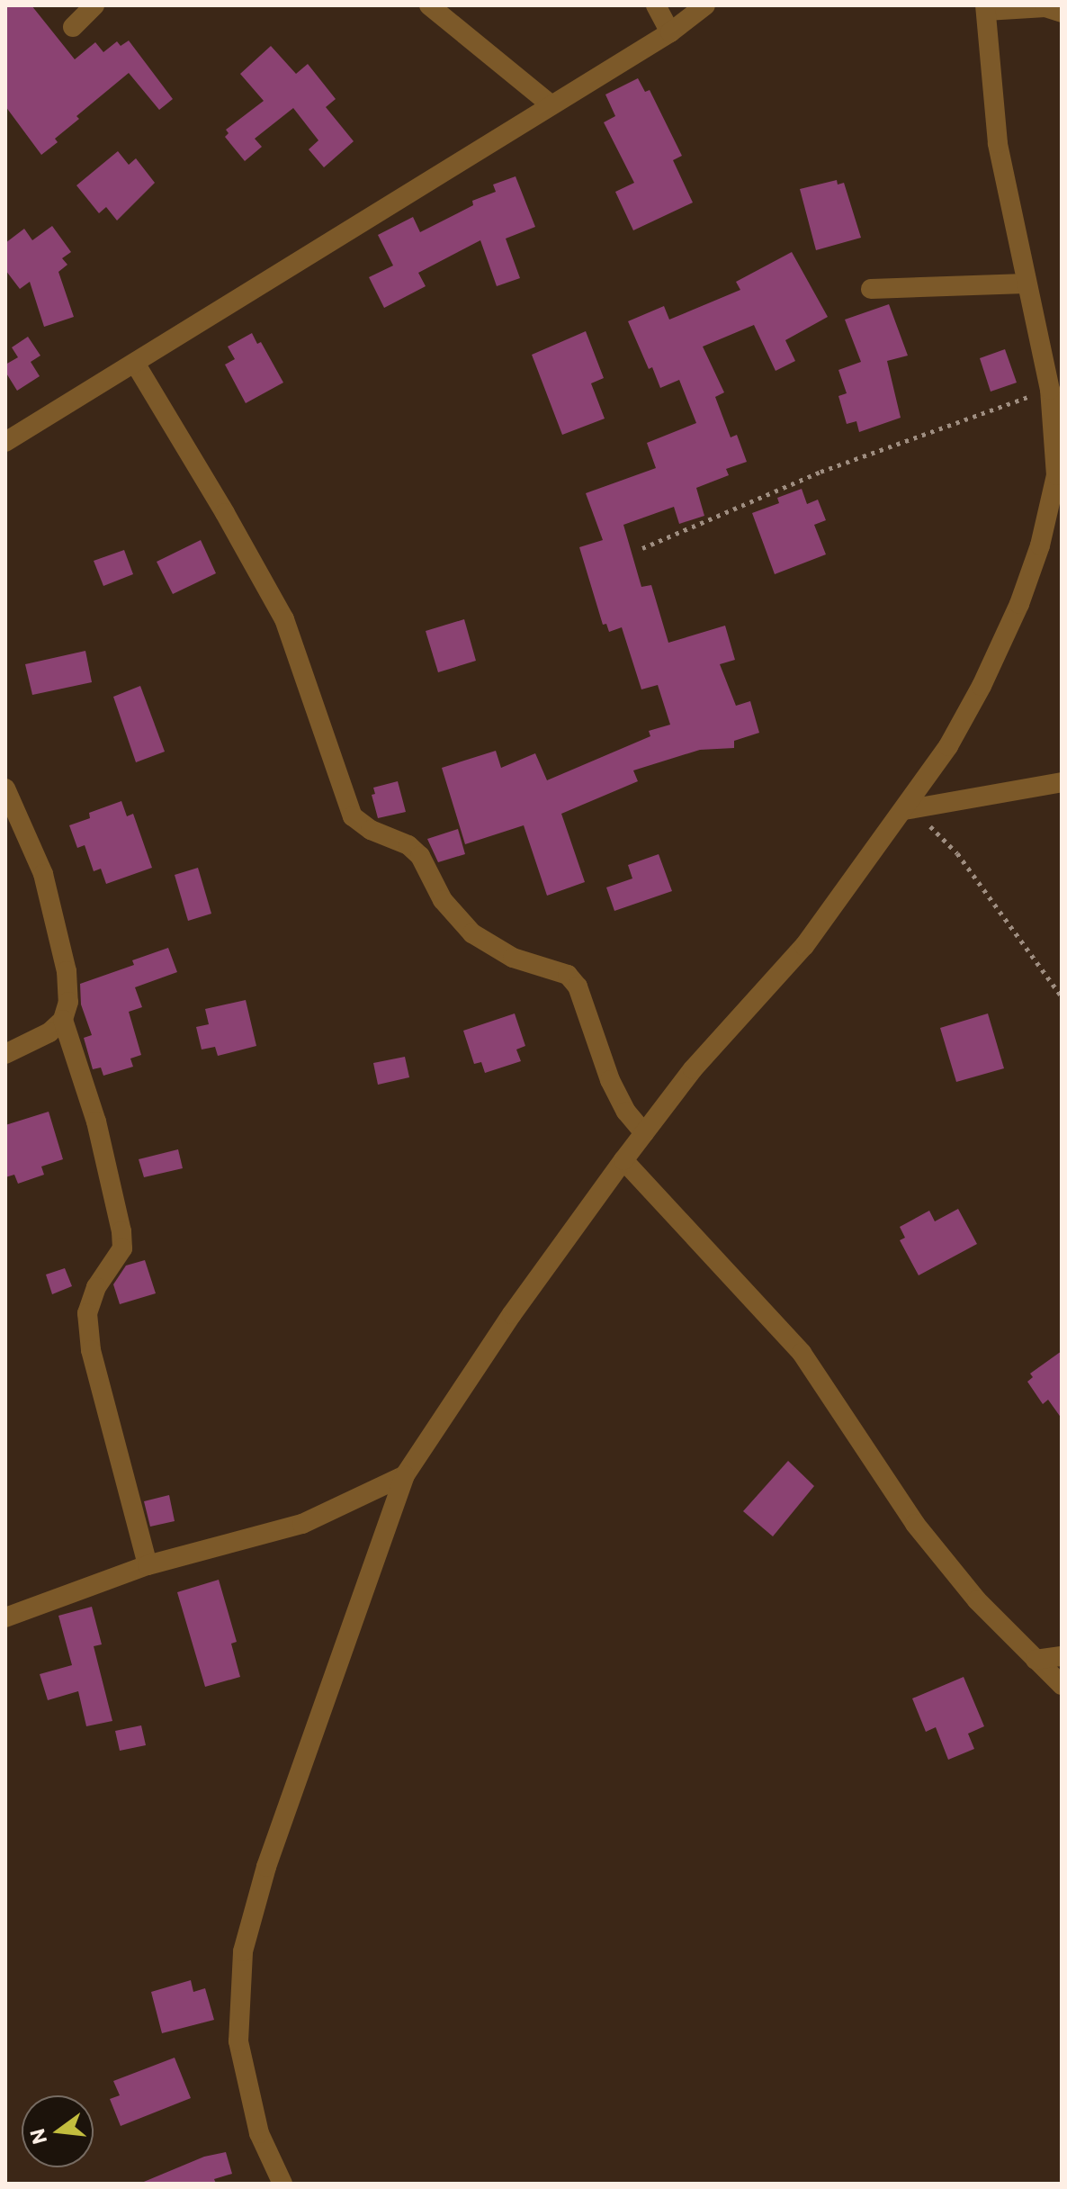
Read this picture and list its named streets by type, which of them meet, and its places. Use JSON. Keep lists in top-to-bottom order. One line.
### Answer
{"north":"left"}
